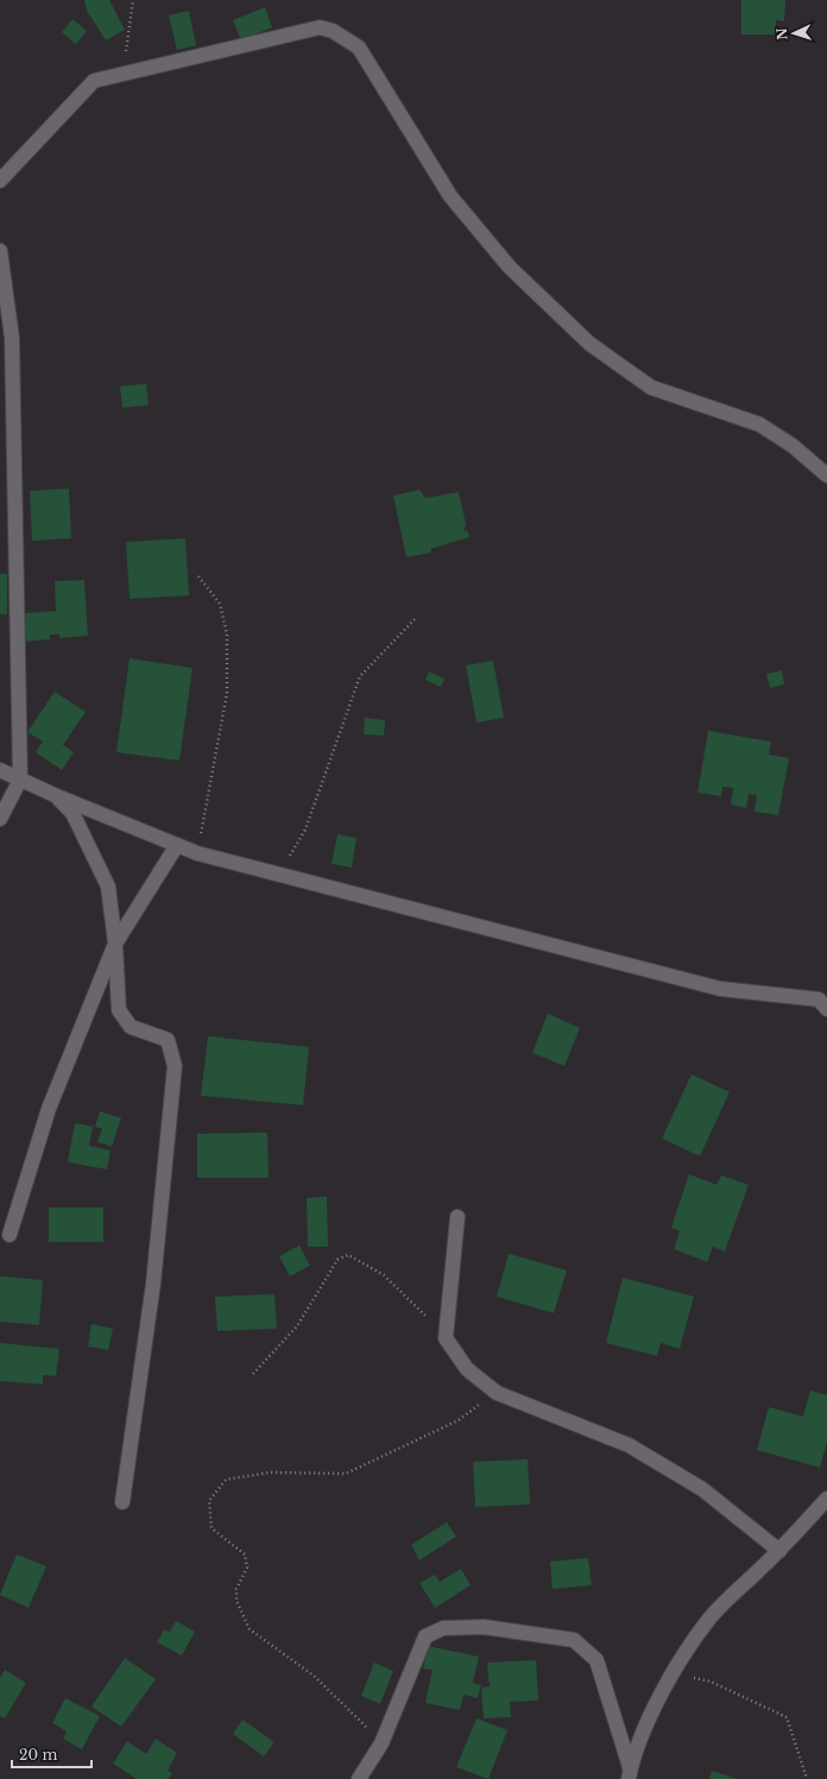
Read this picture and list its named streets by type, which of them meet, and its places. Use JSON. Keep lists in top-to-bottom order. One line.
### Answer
{"scale_bar":"20 m","north":"left"}
